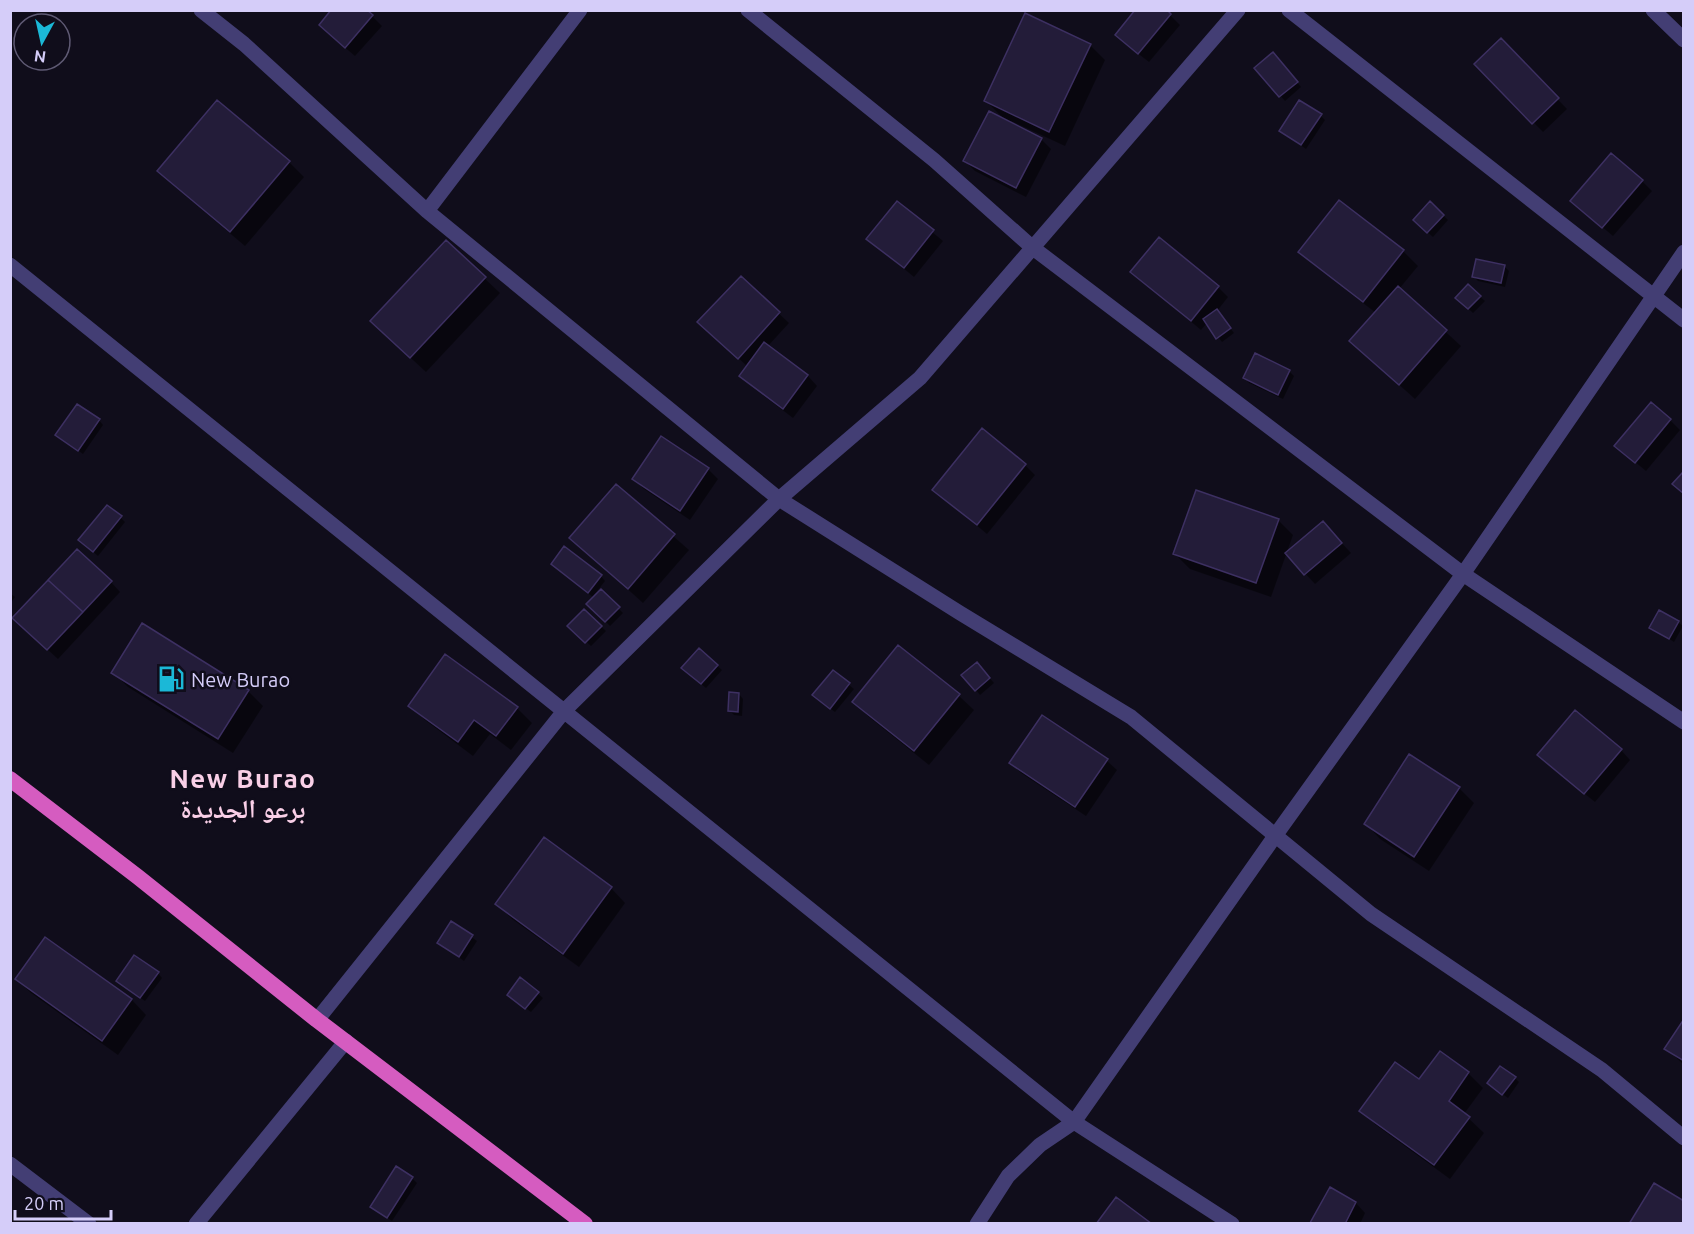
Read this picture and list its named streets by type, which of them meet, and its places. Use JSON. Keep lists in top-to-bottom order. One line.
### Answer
{"districts":["New Burao برعو الجديدة"],"places":{"fuel station":["New Burao"]},"scale_bar":"20 m","north":"bottom"}
